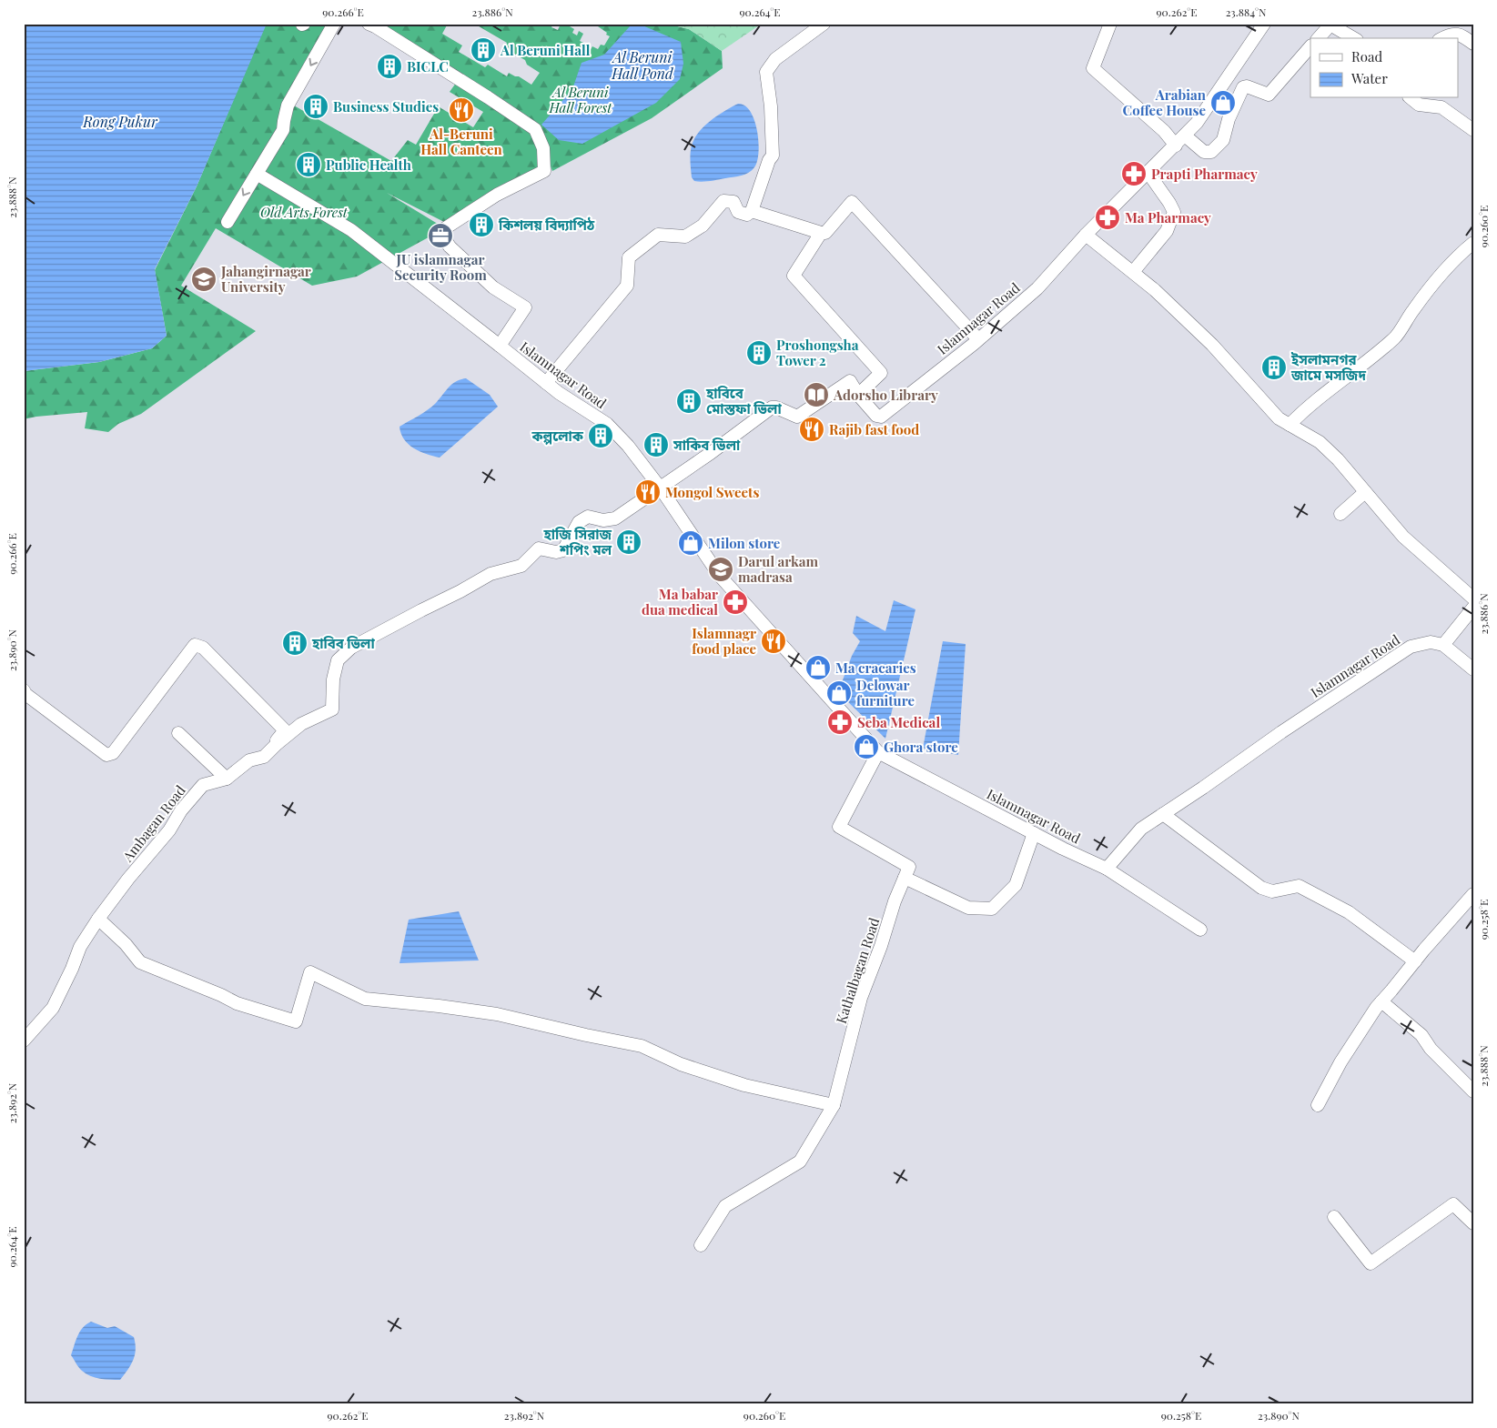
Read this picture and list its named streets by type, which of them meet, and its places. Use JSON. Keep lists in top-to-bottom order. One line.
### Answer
{"streets":{"street":["Islamnagar Road","Ambagan Road","Kathalbagan Road"]},"crossings":[["Islamnagar Road","Ambagan Road"]],"water":["Al Beruni Hall Pond","Rong Pukur"],"parks":["Al Beruni Hall Forest","Old Arts Forest"],"places":{"building":["Al Beruni Hall","BICLC","Business Studies","Public Health","কিশলয় বিদ্যাপিঠ","Proshongsha Tower 2","ইসলামনগর জামে মসজিদ","হাবিবে মোস্তফা ভিলা","কল্পলোক","সাকিব ভিলা","হাজি সিরাজ শপিং মল","হাবিব ভিলা"],"shop":["Arabian Coffee House","Milon store","Ma cracaries","Delowar furniture","Ghora store"],"restaurant":["Al-Beruni Hall Canteen","Rajib fast food","Mongol Sweets","Islamnagr food place"],"pharmacy":["Prapti Pharmacy","Ma Pharmacy","Ma babar dua medical","Seba Medical"],"office":["JU islamnagar Security Room"],"school or university":["Jahangirnagar University","Darul arkam madrasa"],"library":["Adorsho Library"]},"legend":["Road","Water"],"coordinates":["90.266°E","23.886°N","90.264°E","90.262°E","23.884°N","23.888°N","90.260°E","23.890°N","90.258°E","23.892°N"]}
